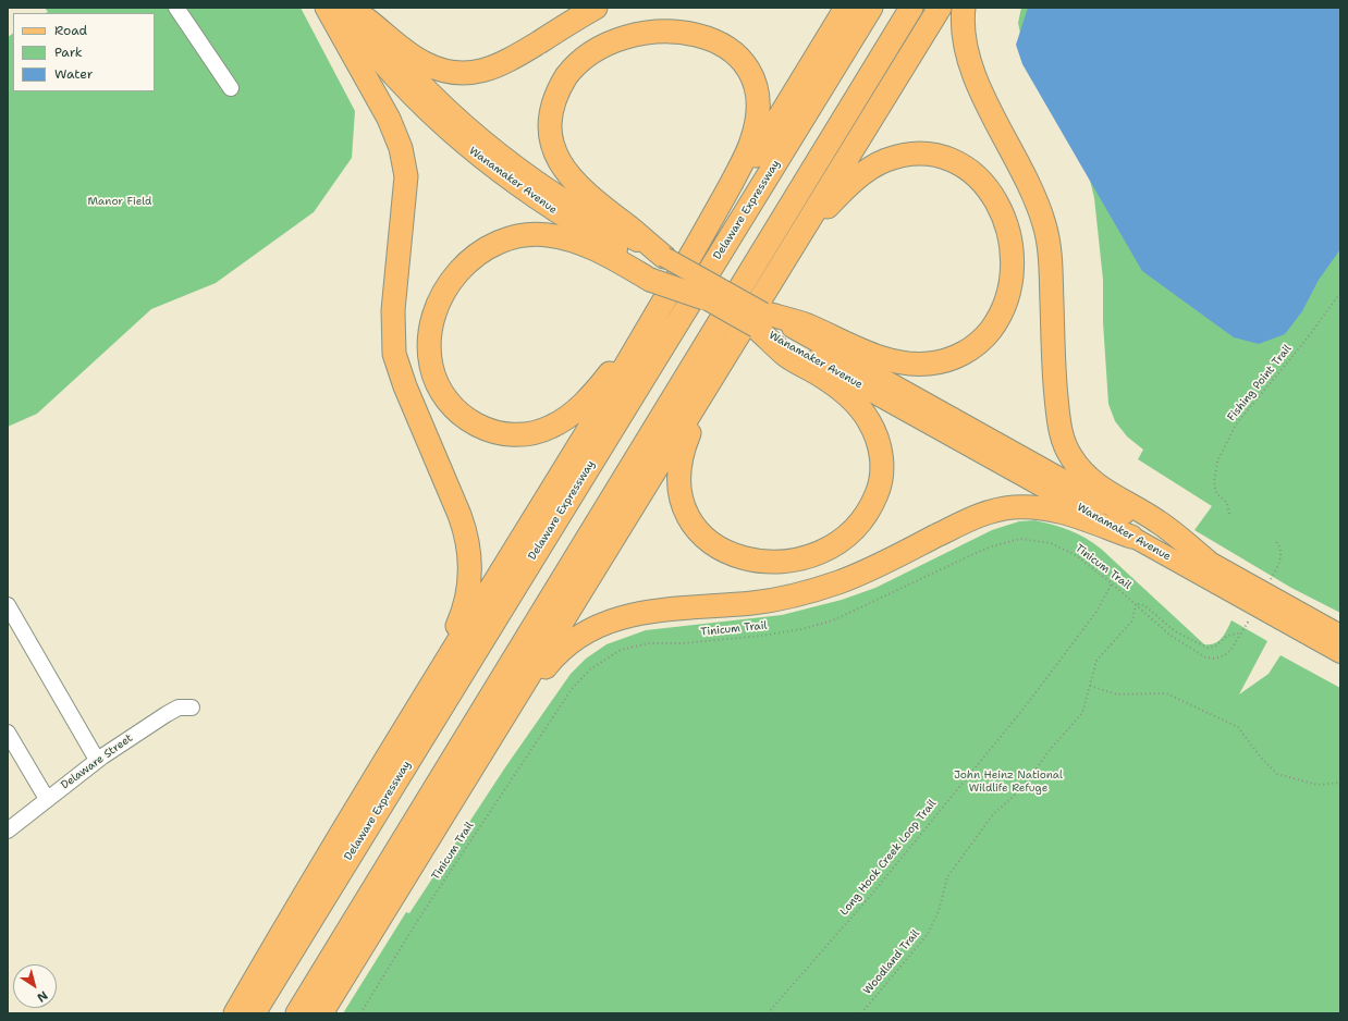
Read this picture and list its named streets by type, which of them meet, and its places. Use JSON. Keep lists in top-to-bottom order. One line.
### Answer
{"streets":{"highway":["Delaware Expressway"],"main road":["Wanamaker Avenue"],"street":["Delaware Street"],"path":["Fishing Point Trail","Tinicum Trail","Long Hook Creek Loop Trail","Woodland Trail"]},"crossings":[["Tinicum Trail","Long Hook Creek Loop Trail"],["Tinicum Trail","Woodland Trail"]],"parks":["Manor Field","John Heinz National Wildlife Refuge"],"legend":["Road","Park","Water"],"north":"bottom right"}
